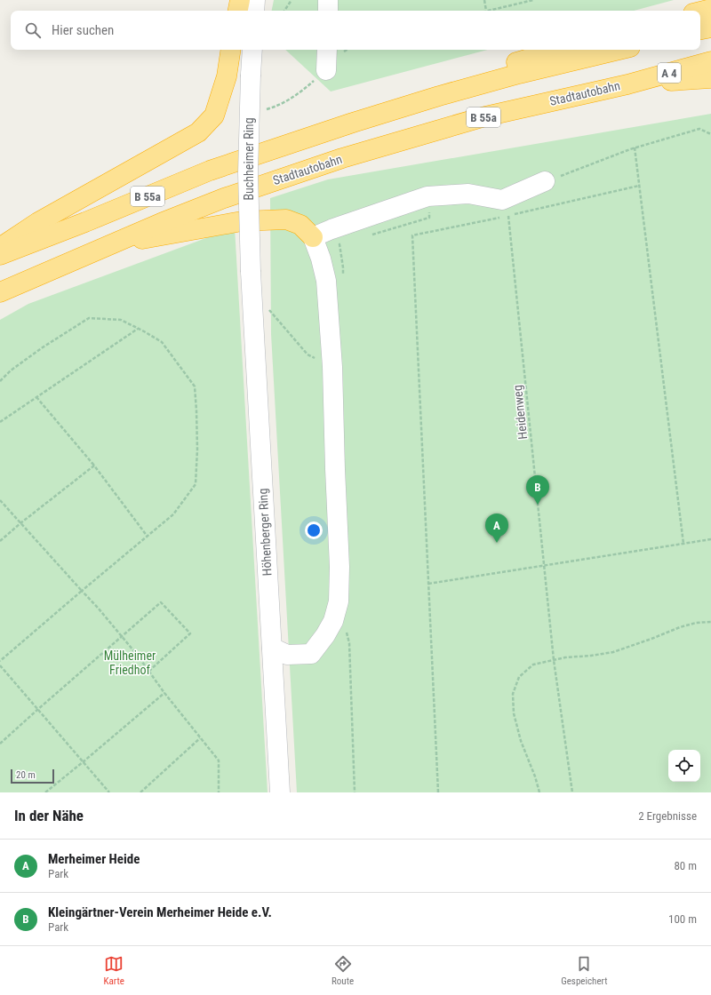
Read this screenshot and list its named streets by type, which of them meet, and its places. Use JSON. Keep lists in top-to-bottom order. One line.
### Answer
{"streets":{"highway":["A 4","Stadtautobahn","B 55a"],"street":["Buchheimer Ring","Höhenberger Ring"],"path":["Heidenweg"]},"crossings":[["A 4","Stadtautobahn"],["Buchheimer Ring","Höhenberger Ring"]],"parks":["Mülheimer Friedhof"],"scale_bar":"20 m","page":{"search":"Hier suchen","pins":["B","A"],"scale":"20 m","heading":["In der Nähe","2 Ergebnisse"],"list":[{"mark":"A","name":"Merheimer Heide","note":"Park","value":"80 m"},{"mark":"B","name":"Kleingärtner-Verein Merheimer Heide e.V.","note":"Park","value":"100 m"}],"nav":["Karte","Route","Gespeichert"]}}
